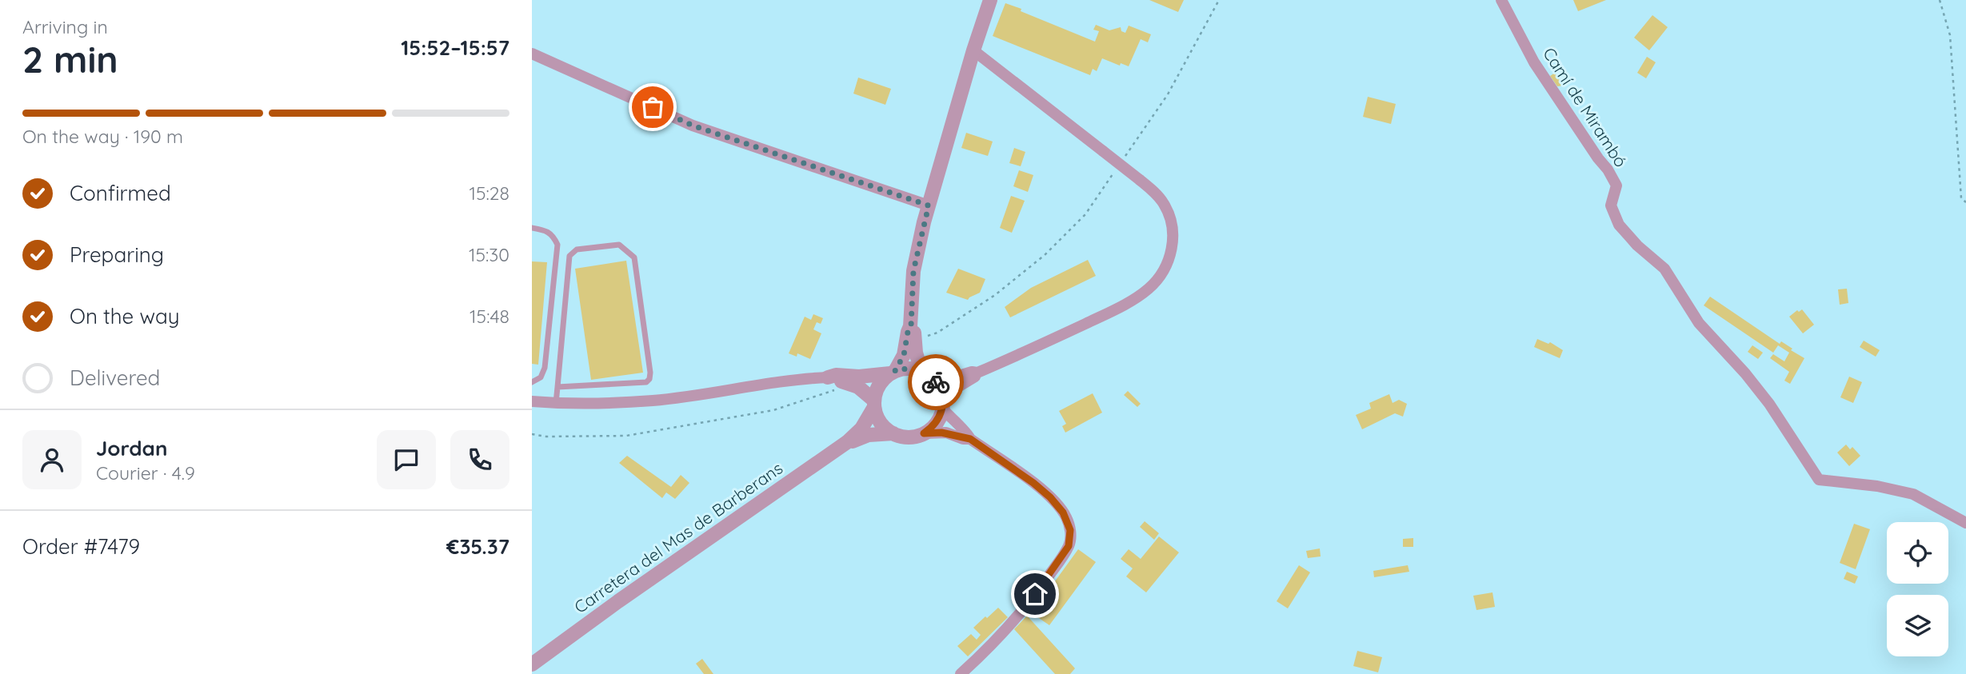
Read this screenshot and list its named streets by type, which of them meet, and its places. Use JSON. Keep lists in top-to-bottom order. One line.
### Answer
{"streets":{"street":["Camí de Mirambó","Carretera del Mas de Barberans"]},"page":{"heading":["2 min","Arriving in","15:52–15:57"],"panel":["Jordan","Courier · 4.9","Order #7479","€35.37"],"bar":"On the way · 190 m","list":[["Confirmed","15:28"],["Preparing","15:30"],["On the way","15:48"],"Delivered"]}}
